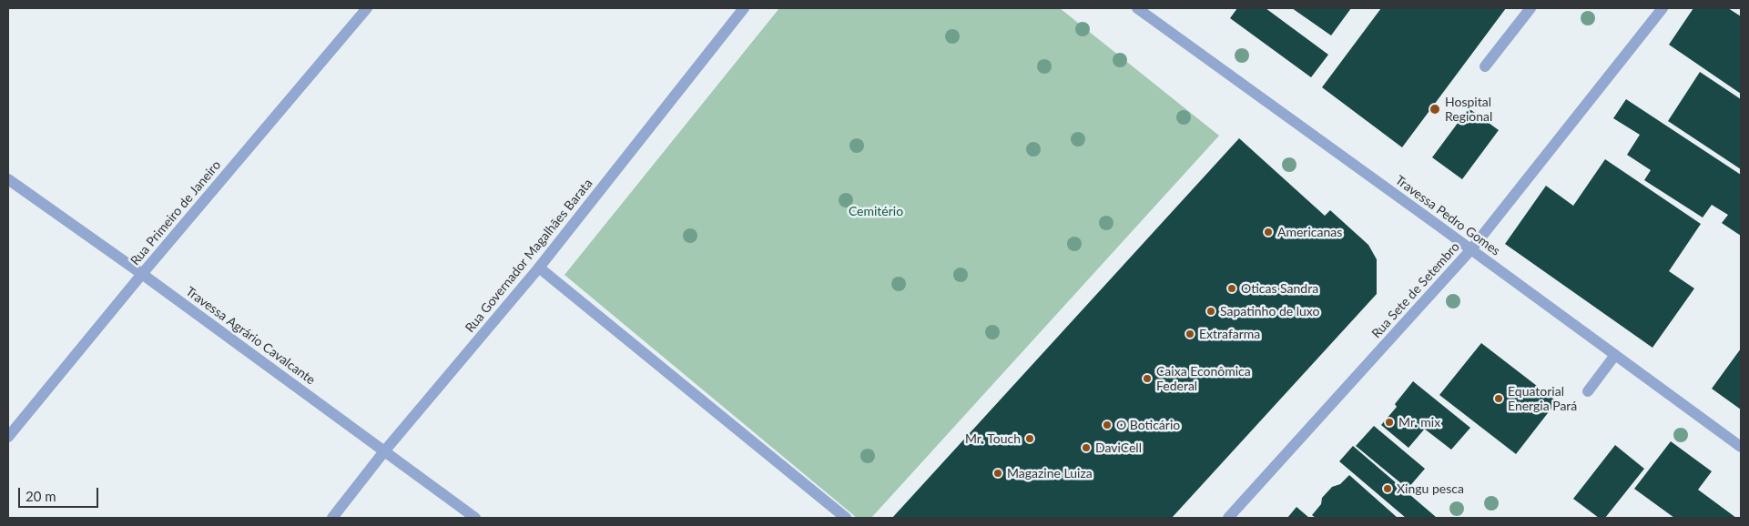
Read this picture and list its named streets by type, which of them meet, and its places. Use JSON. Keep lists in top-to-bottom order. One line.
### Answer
{"streets":{"street":["Rua Primeiro de Janeiro","Travessa Pedro Gomes","Rua Governador Magalhães Barata","Rua Sete de Setembro","Travessa Agrário Cavalcante"]},"crossings":[["Rua Primeiro de Janeiro","Travessa Agrário Cavalcante"],["Travessa Pedro Gomes","Rua Sete de Setembro"],["Rua Governador Magalhães Barata","Travessa Agrário Cavalcante"]],"parks":["Cemitério"],"places":["Hospital Regional","Americanas","Oticas Sandra","Sapatinho de luxo","Extrafarma","Caixa Econômica Federal","Equatorial Energia Pará","Mr. mix","O Boticário","Mr. Touch","DaviCell","Magazine Luiza","Xingu pesca"],"scale_bar":"20 m"}
